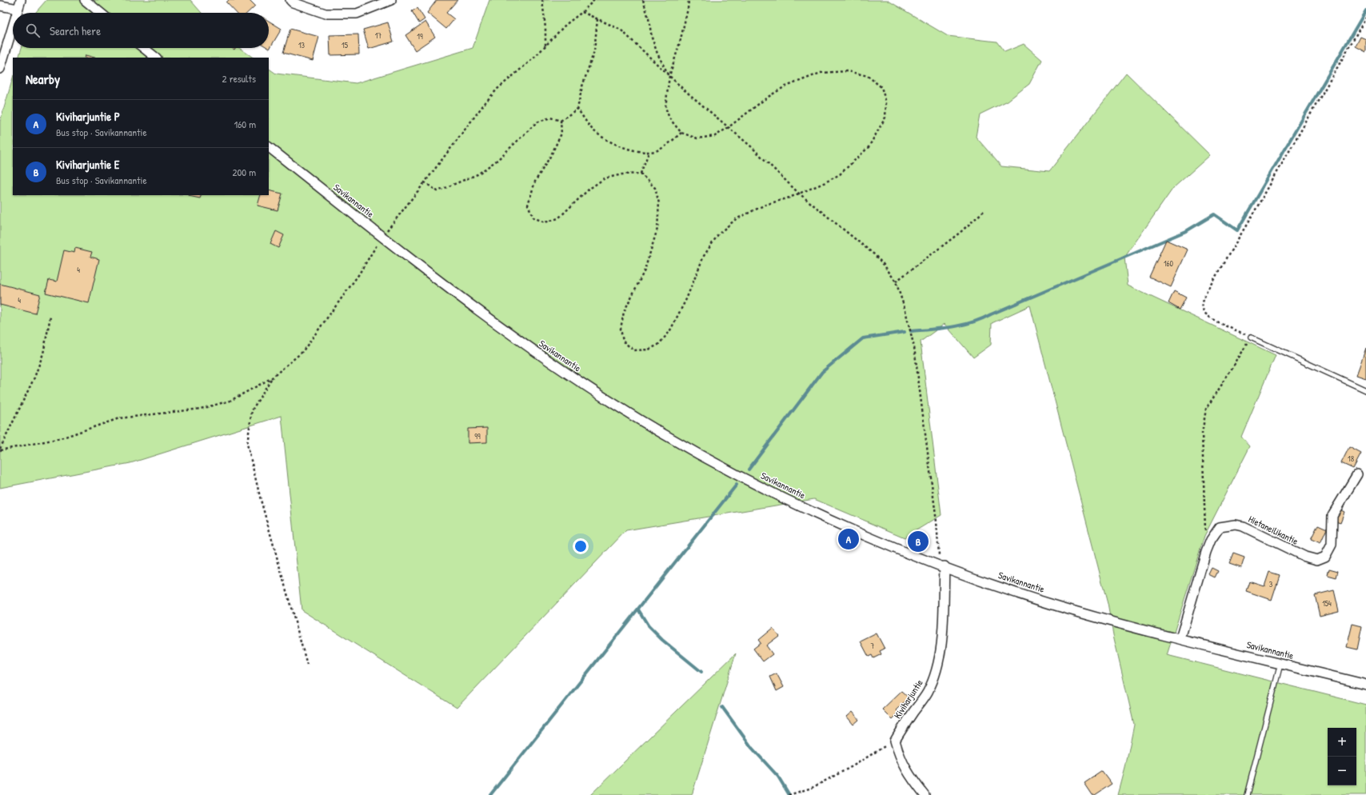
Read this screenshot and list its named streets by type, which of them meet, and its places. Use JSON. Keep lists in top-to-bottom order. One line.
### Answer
{"streets":{"street":["Savikannantie","Hietaneilikantie","Kiviharjuntie"]},"crossings":[["Savikannantie","Hietaneilikantie"],["Savikannantie","Kiviharjuntie"]],"house_numbers":["17","19","13","15","160","4","4","99","18","3","154","7"],"page":{"search":"Search here","heading":["Nearby","2 results"],"list":[{"mark":"A","name":"Kiviharjuntie P","note":"Bus stop · Savikannantie","value":"160 m"},{"mark":"B","name":"Kiviharjuntie E","note":"Bus stop · Savikannantie","value":"200 m"}],"pins":["A","B"],"map_buttons":["+","−"]}}
